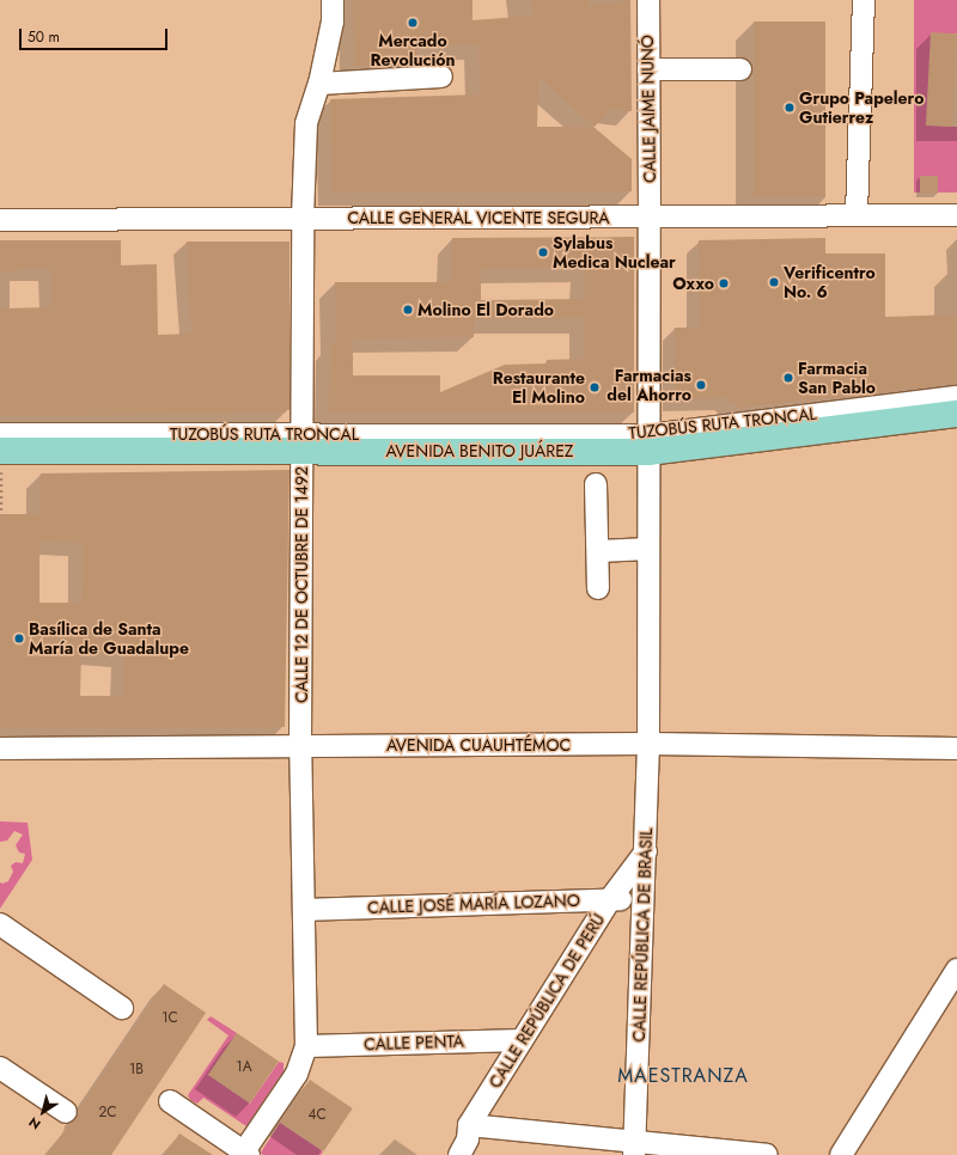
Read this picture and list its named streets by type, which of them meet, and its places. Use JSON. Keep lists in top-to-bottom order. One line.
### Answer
{"streets":{"main road":["AVENIDA BENITO JUÁREZ"],"street":["CALLE JAIME NUNÓ","CALLE GENERAL VICENTE SEGURA","TUZOBÚS RUTA TRONCAL","CALLE 12 DE OCTUBRE DE 1492","AVENIDA CUAUHTÉMOC","CALLE JOSÉ MARÍA LOZANO","CALLE REPÚBLICA DE BRASIL","CALLE REPÚBLICA DE PERÚ","CALLE PENTA"]},"crossings":[["CALLE JAIME NUNÓ","CALLE GENERAL VICENTE SEGURA"],["CALLE JAIME NUNÓ","TUZOBÚS RUTA TRONCAL"],["CALLE JAIME NUNÓ","AVENIDA BENITO JUÁREZ"],["CALLE JAIME NUNÓ","CALLE REPÚBLICA DE BRASIL"],["CALLE GENERAL VICENTE SEGURA","CALLE 12 DE OCTUBRE DE 1492"],["TUZOBÚS RUTA TRONCAL","AVENIDA BENITO JUÁREZ"],["TUZOBÚS RUTA TRONCAL","CALLE 12 DE OCTUBRE DE 1492"],["TUZOBÚS RUTA TRONCAL","CALLE REPÚBLICA DE BRASIL"],["AVENIDA BENITO JUÁREZ","CALLE 12 DE OCTUBRE DE 1492"],["AVENIDA BENITO JUÁREZ","CALLE REPÚBLICA DE BRASIL"],["CALLE 12 DE OCTUBRE DE 1492","AVENIDA CUAUHTÉMOC"],["CALLE 12 DE OCTUBRE DE 1492","CALLE JOSÉ MARÍA LOZANO"],["CALLE 12 DE OCTUBRE DE 1492","CALLE PENTA"],["AVENIDA CUAUHTÉMOC","CALLE REPÚBLICA DE BRASIL"],["CALLE JOSÉ MARÍA LOZANO","CALLE REPÚBLICA DE BRASIL"],["CALLE JOSÉ MARÍA LOZANO","CALLE REPÚBLICA DE PERÚ"],["CALLE REPÚBLICA DE BRASIL","CALLE REPÚBLICA DE PERÚ"],["CALLE REPÚBLICA DE PERÚ","CALLE PENTA"]],"districts":["MAESTRANZA"],"places":["Mercado Revolución","Grupo Papelero Gutierrez","Sylabus Medica Nuclear","Verificentro No. 6","Oxxo","Molino El Dorado","Farmacia San Pablo","Farmacias del Ahorro","Restaurante El Molino","Basílica de Santa María de Guadalupe"],"house_numbers":["1C","1A","1B","2C","4C"],"scale_bar":"50 m","north":"bottom left"}
